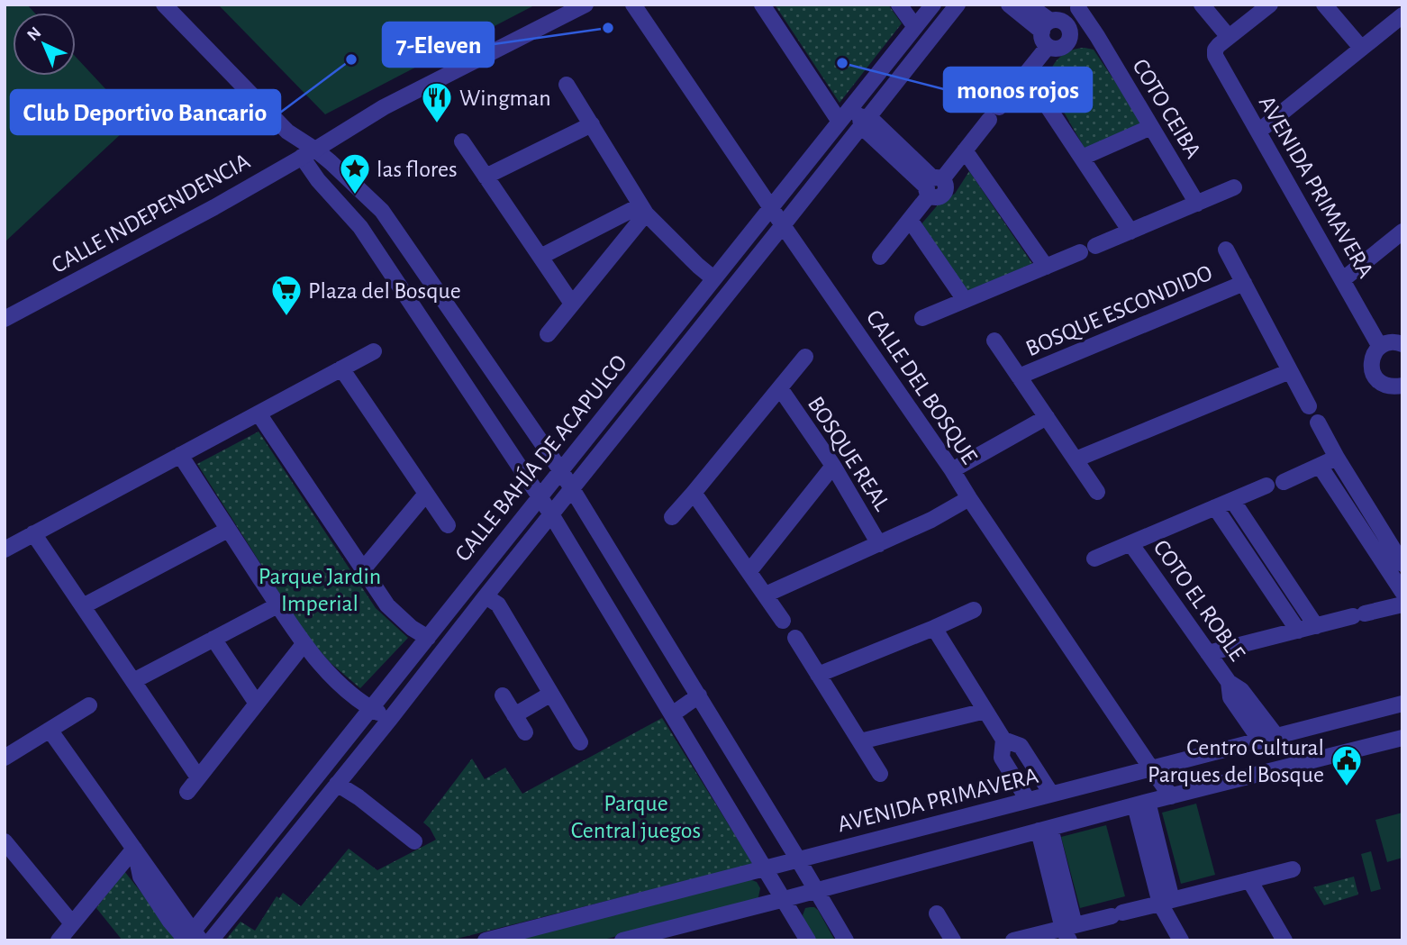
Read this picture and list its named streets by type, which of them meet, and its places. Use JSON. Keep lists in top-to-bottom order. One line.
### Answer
{"streets":{"street":["COTO CEIBA","AVENIDA PRIMAVERA","CALLE INDEPENDENCIA","BOSQUE ESCONDIDO","CALLE DEL BOSQUE","BOSQUE REAL","CALLE BAHÍA DE ACAPULCO","COTO EL ROBLE"]},"crossings":[["AVENIDA PRIMAVERA","CALLE DEL BOSQUE"],["AVENIDA PRIMAVERA","COTO EL ROBLE"],["CALLE DEL BOSQUE","BOSQUE REAL"],["CALLE DEL BOSQUE","CALLE BAHÍA DE ACAPULCO"]],"parks":["Parque Jardin Imperial","Parque Central juegos"],"places":{"other":["7-Eleven","Club Deportivo Bancario","monos rojos"],"restaurant":["Wingman"],"place":["las flores"],"supermarket":["Plaza del Bosque"],"public building":["Centro Cultural Parques del Bosque"]},"north":"top left"}
